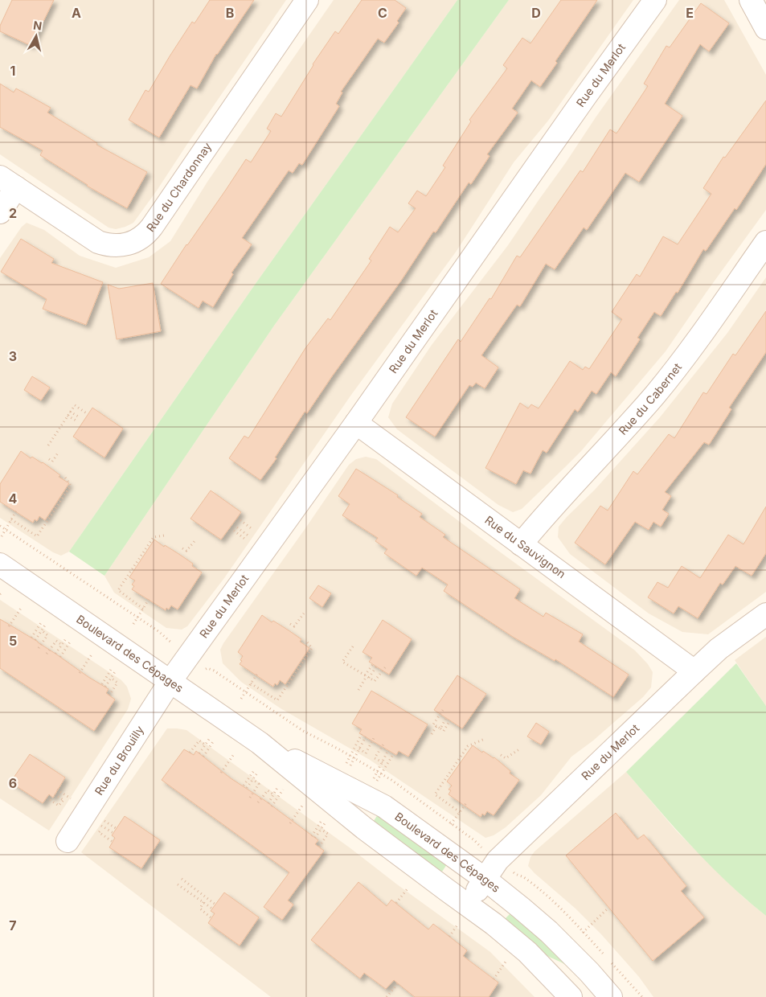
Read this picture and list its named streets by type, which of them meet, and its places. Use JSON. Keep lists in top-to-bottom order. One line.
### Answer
{"streets":{"street":["Rue du Merlot","Rue du Chardonnay","Rue du Cabernet","Rue du Sauvignon","Boulevard des Cépages","Rue du Brouilly"]},"crossings":[["Rue du Merlot","Rue du Sauvignon"],["Rue du Merlot","Boulevard des Cépages"],["Rue du Merlot","Rue du Brouilly"],["Rue du Cabernet","Rue du Sauvignon"],["Boulevard des Cépages","Rue du Brouilly"]],"north":"top","grid":{"columns":["A","B","C","D","E"],"rows":["1","2","3","4","5","6","7"]}}
